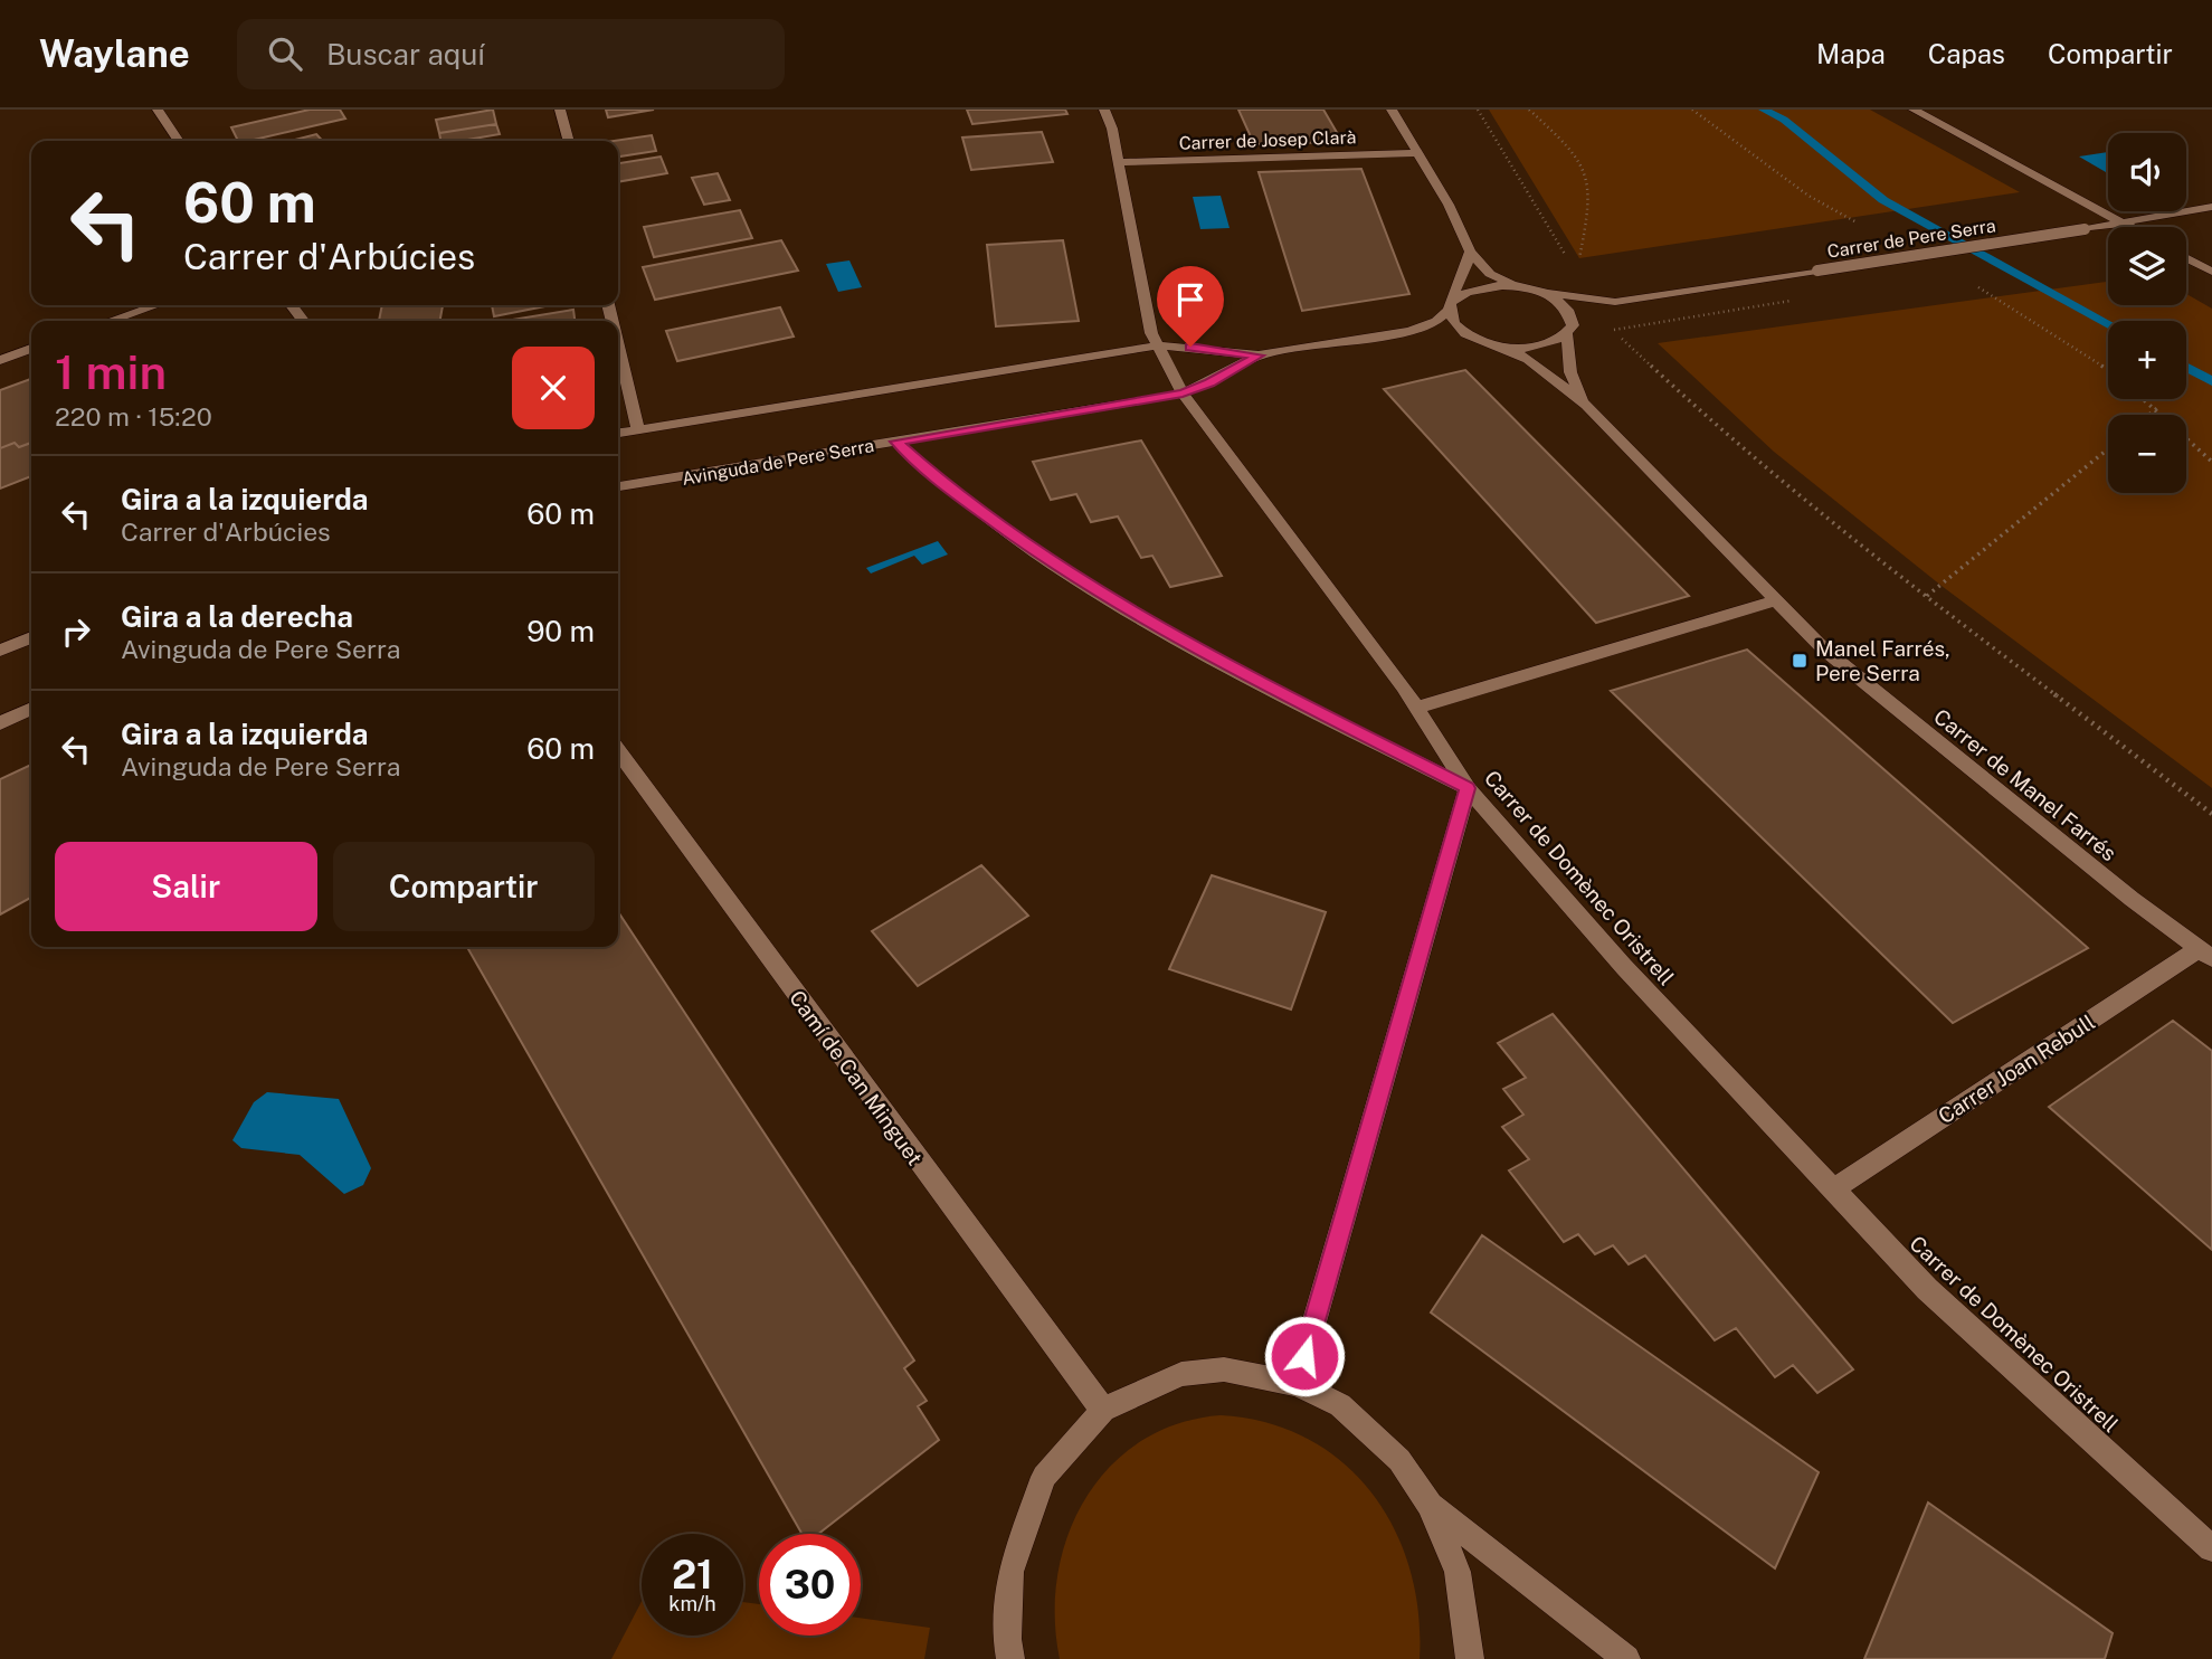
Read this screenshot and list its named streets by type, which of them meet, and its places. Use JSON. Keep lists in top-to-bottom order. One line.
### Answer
{"streets":{"street":["Carrer de Josep Clarà","Carrer de Pere Serra","Avinguda de Pere Serra","Carrer de Manel Farrés","Carrer de Domènec Oristrell","Carrer Joan Rebull","Camí de Can Minguet"]},"crossings":[["Carrer de Josep Clarà","Carrer de Domènec Oristrell"],["Carrer de Pere Serra","Avinguda de Pere Serra"],["Carrer de Pere Serra","Carrer de Manel Farrés"],["Avinguda de Pere Serra","Carrer de Manel Farrés"],["Avinguda de Pere Serra","Carrer de Domènec Oristrell"],["Carrer de Manel Farrés","Carrer Joan Rebull"],["Carrer de Domènec Oristrell","Carrer Joan Rebull"]],"places":{"transit":["Manel Farrés, Pere Serra"]},"page":{"header":"Waylane","search":"Buscar aquí","nav":["Mapa","Capas","Compartir"],"map_buttons":["+","−"],"turn":["60 m","Carrer d'Arbúcies"],"heading":["1 min","220 m · 15:20"],"list":[{"name":"Gira a la izquierda","note":"Carrer d'Arbúcies","value":"60 m"},{"name":"Gira a la derecha","note":"Avinguda de Pere Serra","value":"90 m"},{"name":"Gira a la izquierda","note":"Avinguda de Pere Serra","value":"60 m"}],"buttons":["Salir","Compartir"],"speed":"21 km/h","limit":"30"}}
